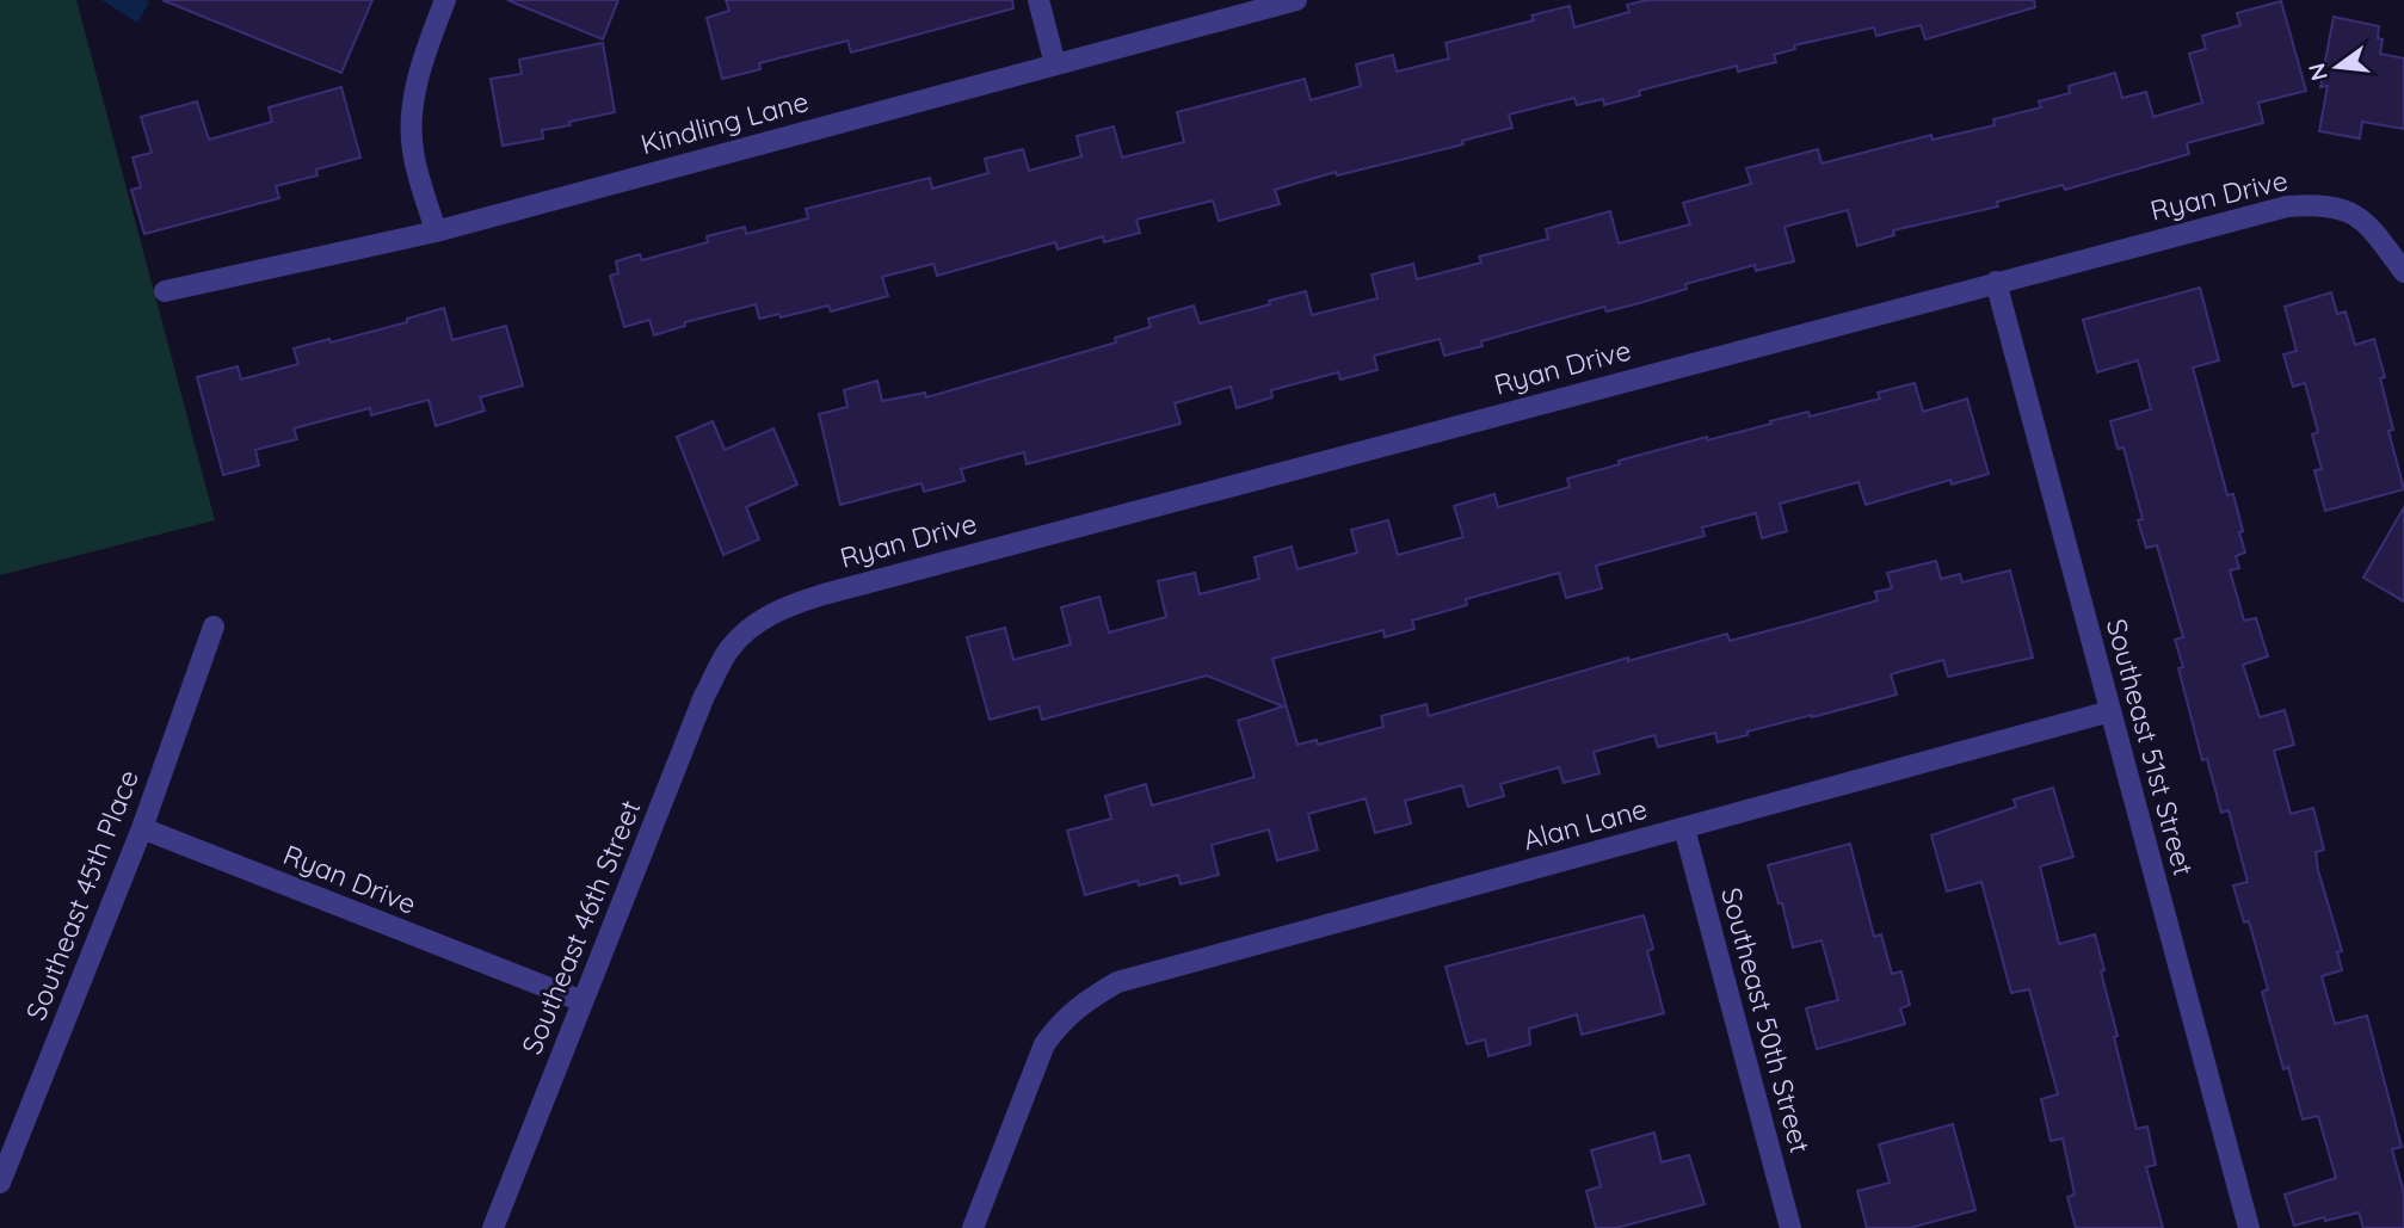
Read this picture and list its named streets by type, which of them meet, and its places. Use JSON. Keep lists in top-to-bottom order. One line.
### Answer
{"streets":{"street":["Kindling Lane","Ryan Drive","Southeast 51st Street","Alan Lane","Southeast 45th Place","Southeast 46th Street","Southeast 50th Street"]},"crossings":[["Ryan Drive","Southeast 51st Street"],["Ryan Drive","Southeast 45th Place"],["Ryan Drive","Southeast 46th Street"],["Southeast 51st Street","Alan Lane"],["Alan Lane","Southeast 50th Street"]],"north":"left"}
